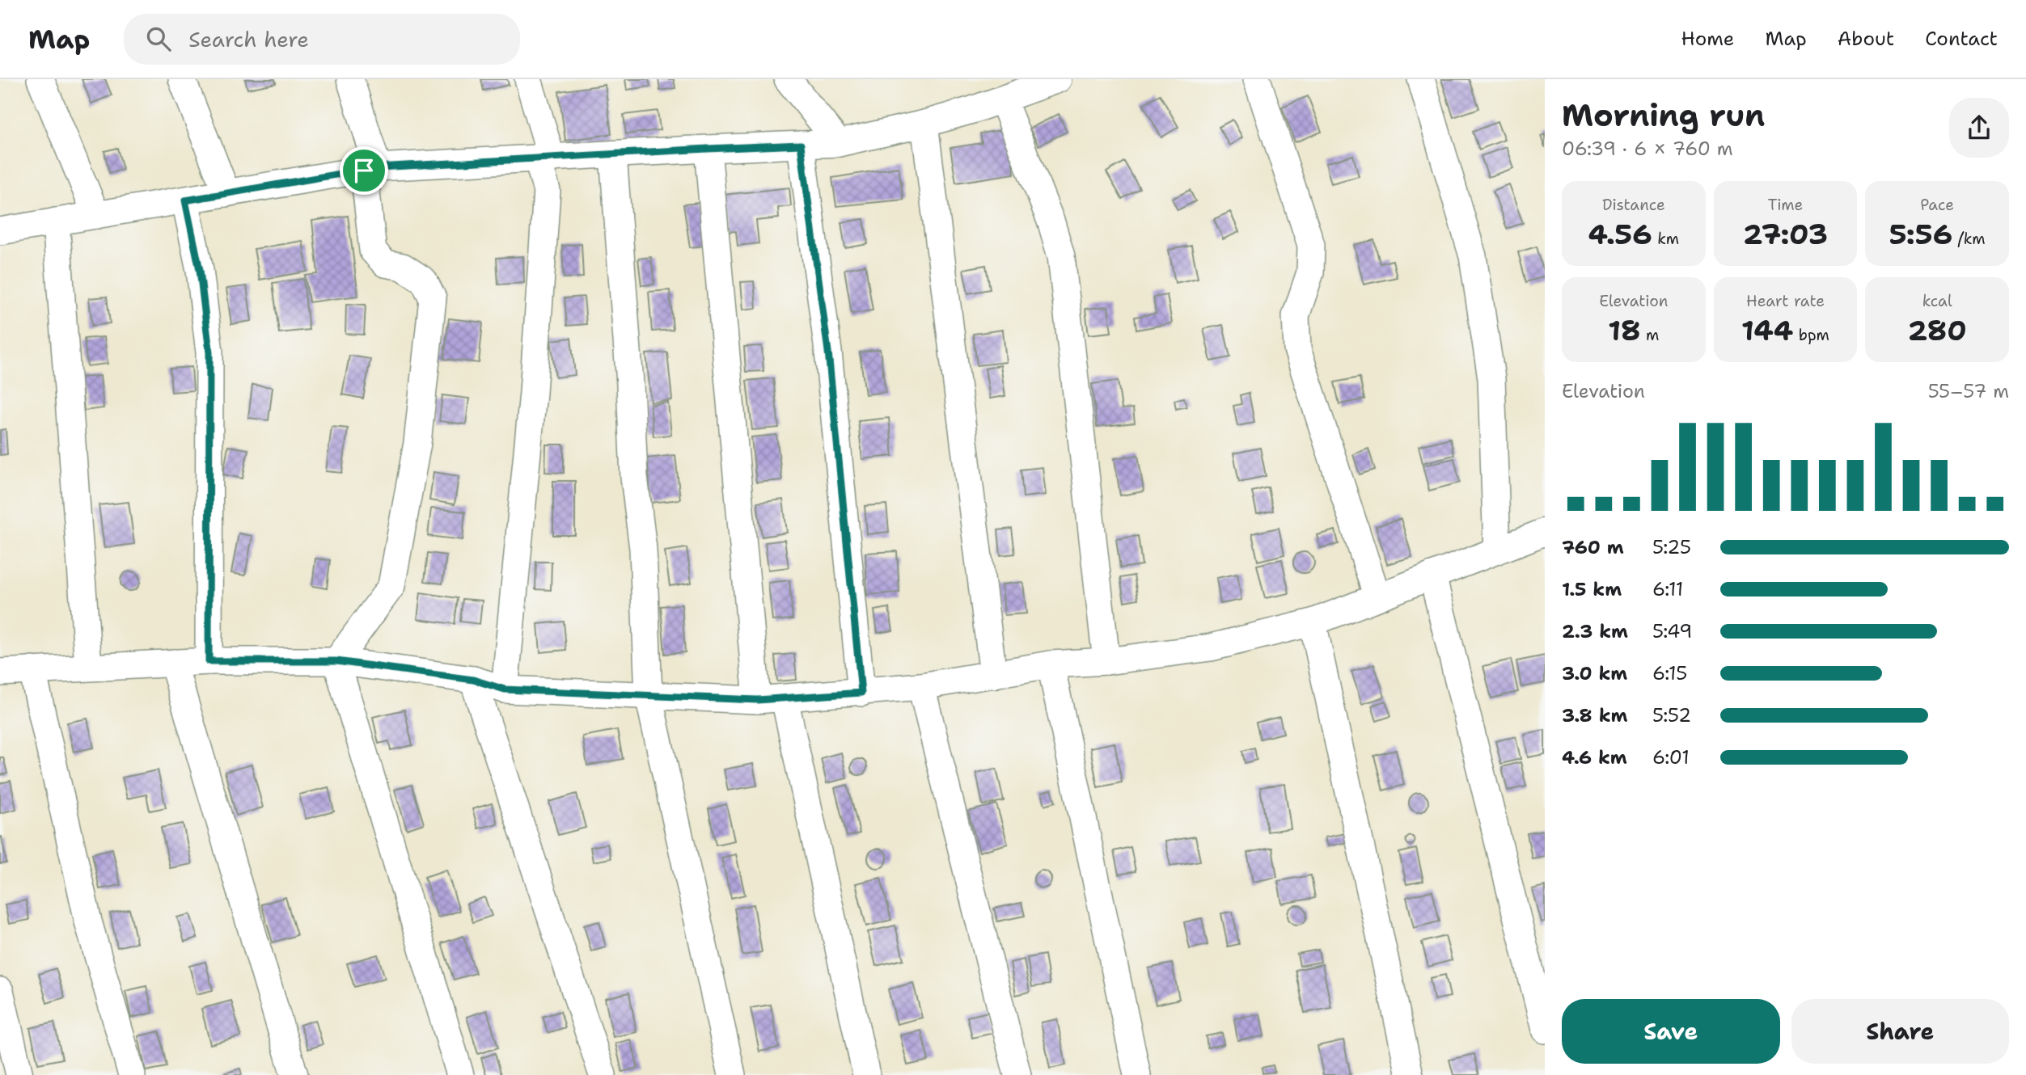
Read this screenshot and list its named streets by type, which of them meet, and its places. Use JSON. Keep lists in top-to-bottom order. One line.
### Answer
{"page":{"header":"Map","search":"Search here","nav":["Home","Map","About","Contact"],"heading":["Morning run","06:39 · 6 × 760 m"],"stats":[["Distance","4.56 km"],["Time","27:03"],["Pace","5:56 /km"],["Elevation","18 m"],["Heart rate","144 bpm"],["kcal","280"]],"chart":["Elevation","55–57 m"],"list":[{"name":"760 m","note":"5:25"},{"name":"1.5 km","note":"6:11"},{"name":"2.3 km","note":"5:49"},{"name":"3.0 km","note":"6:15"},{"name":"3.8 km","note":"5:52"},{"name":"4.6 km","note":"6:01"}],"buttons":["Save","Share"]}}
